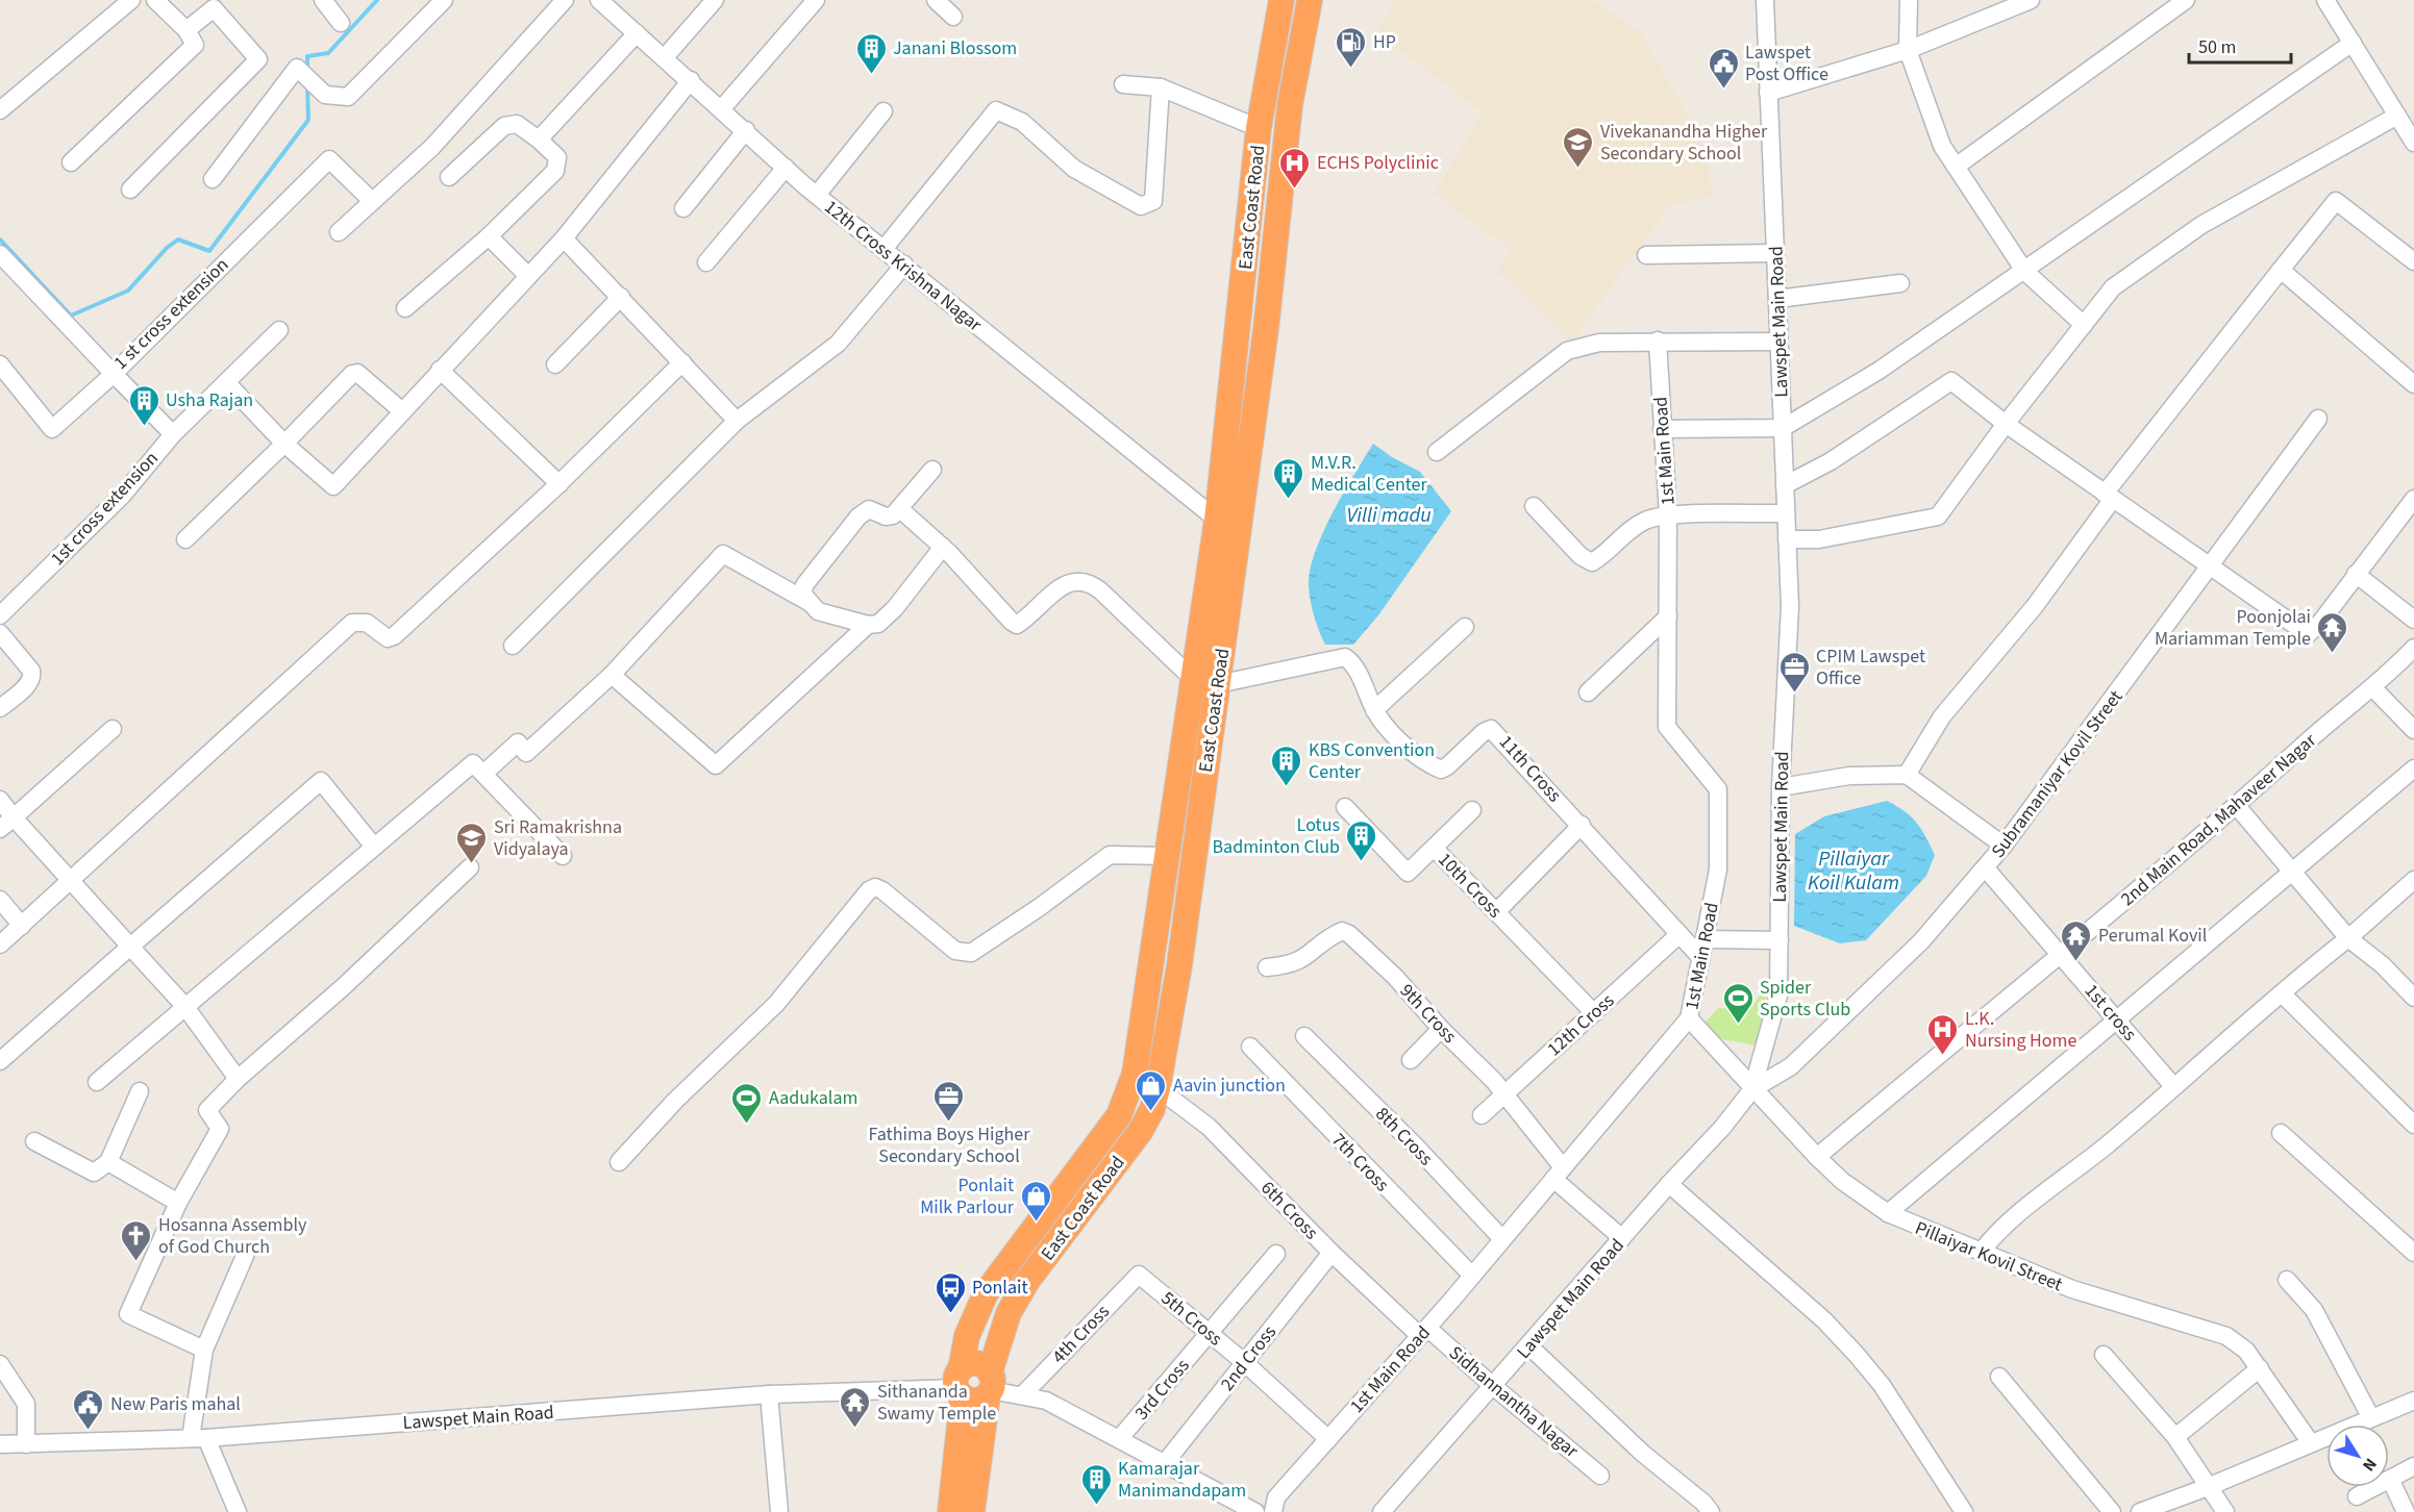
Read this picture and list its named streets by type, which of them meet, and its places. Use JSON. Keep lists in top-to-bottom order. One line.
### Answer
{"streets":{"highway":["East Coast Road"],"street":["12th Cross Krishna Nagar","1 st cross extension","Lawspet Main Road","1st Main Road","1st cross extension","11th Cross","Subramaniyar Kovil Street","2nd Main Road, Mahaveer Nagar","10th Cross","1st cross","9th Cross","12th Cross","8th Cross","7th Cross","6th Cross","Pillaiyar Kovil Street","5th Cross","4th Cross","2nd Cross","3rd Cross","Sidhannantha Nagar"]},"crossings":[["East Coast Road","12th Cross Krishna Nagar"],["East Coast Road","Lawspet Main Road"],["East Coast Road","11th Cross"],["East Coast Road","6th Cross"],["1 st cross extension","1st cross extension"],["Lawspet Main Road","Subramaniyar Kovil Street"],["Lawspet Main Road","9th Cross"],["Lawspet Main Road","Pillaiyar Kovil Street"],["Lawspet Main Road","Sidhannantha Nagar"],["1st Main Road","11th Cross"],["1st Main Road","9th Cross"],["1st Main Road","8th Cross"],["1st Main Road","7th Cross"],["1st Main Road","6th Cross"],["1st Main Road","Pillaiyar Kovil Street"],["1st Main Road","5th Cross"],["1st Main Road","Sidhannantha Nagar"],["11th Cross","12th Cross"],["Subramaniyar Kovil Street","1st cross"],["Subramaniyar Kovil Street","Pillaiyar Kovil Street"],["2nd Main Road, Mahaveer Nagar","1st cross"],["2nd Main Road, Mahaveer Nagar","Pillaiyar Kovil Street"],["10th Cross","12th Cross"],["9th Cross","12th Cross"],["6th Cross","2nd Cross"],["6th Cross","Sidhannantha Nagar"],["5th Cross","4th Cross"],["5th Cross","2nd Cross"],["5th Cross","3rd Cross"]],"water":["Villi madu","Pillaiyar Koil Kulam"],"places":{"fuel station":["HP"],"building":["Janani Blossom","Usha Rajan","M.V.R. Medical Center","KBS Convention Center","Lotus Badminton Club","Kamarajar Manimandapam"],"public building":["Lawspet Post Office","New Paris mahal"],"school or university":["Vivekanandha Higher Secondary School","Sri Ramakrishna Vidyalaya"],"hospital":["ECHS Polyclinic","L.K. Nursing Home"],"temple":["Poonjolai Mariamman Temple","Perumal Kovil","Sithananda Swamy Temple"],"office":["CPIM Lawspet Office","Fathima Boys Higher Secondary School"],"sports":["Spider Sports Club","Aadukalam"],"shop":["Aavin junction","Ponlait Milk Parlour"],"church":["Hosanna Assembly of God Church"],"bus stop":["Ponlait"]},"scale_bar":"50 m","north":"bottom right"}
